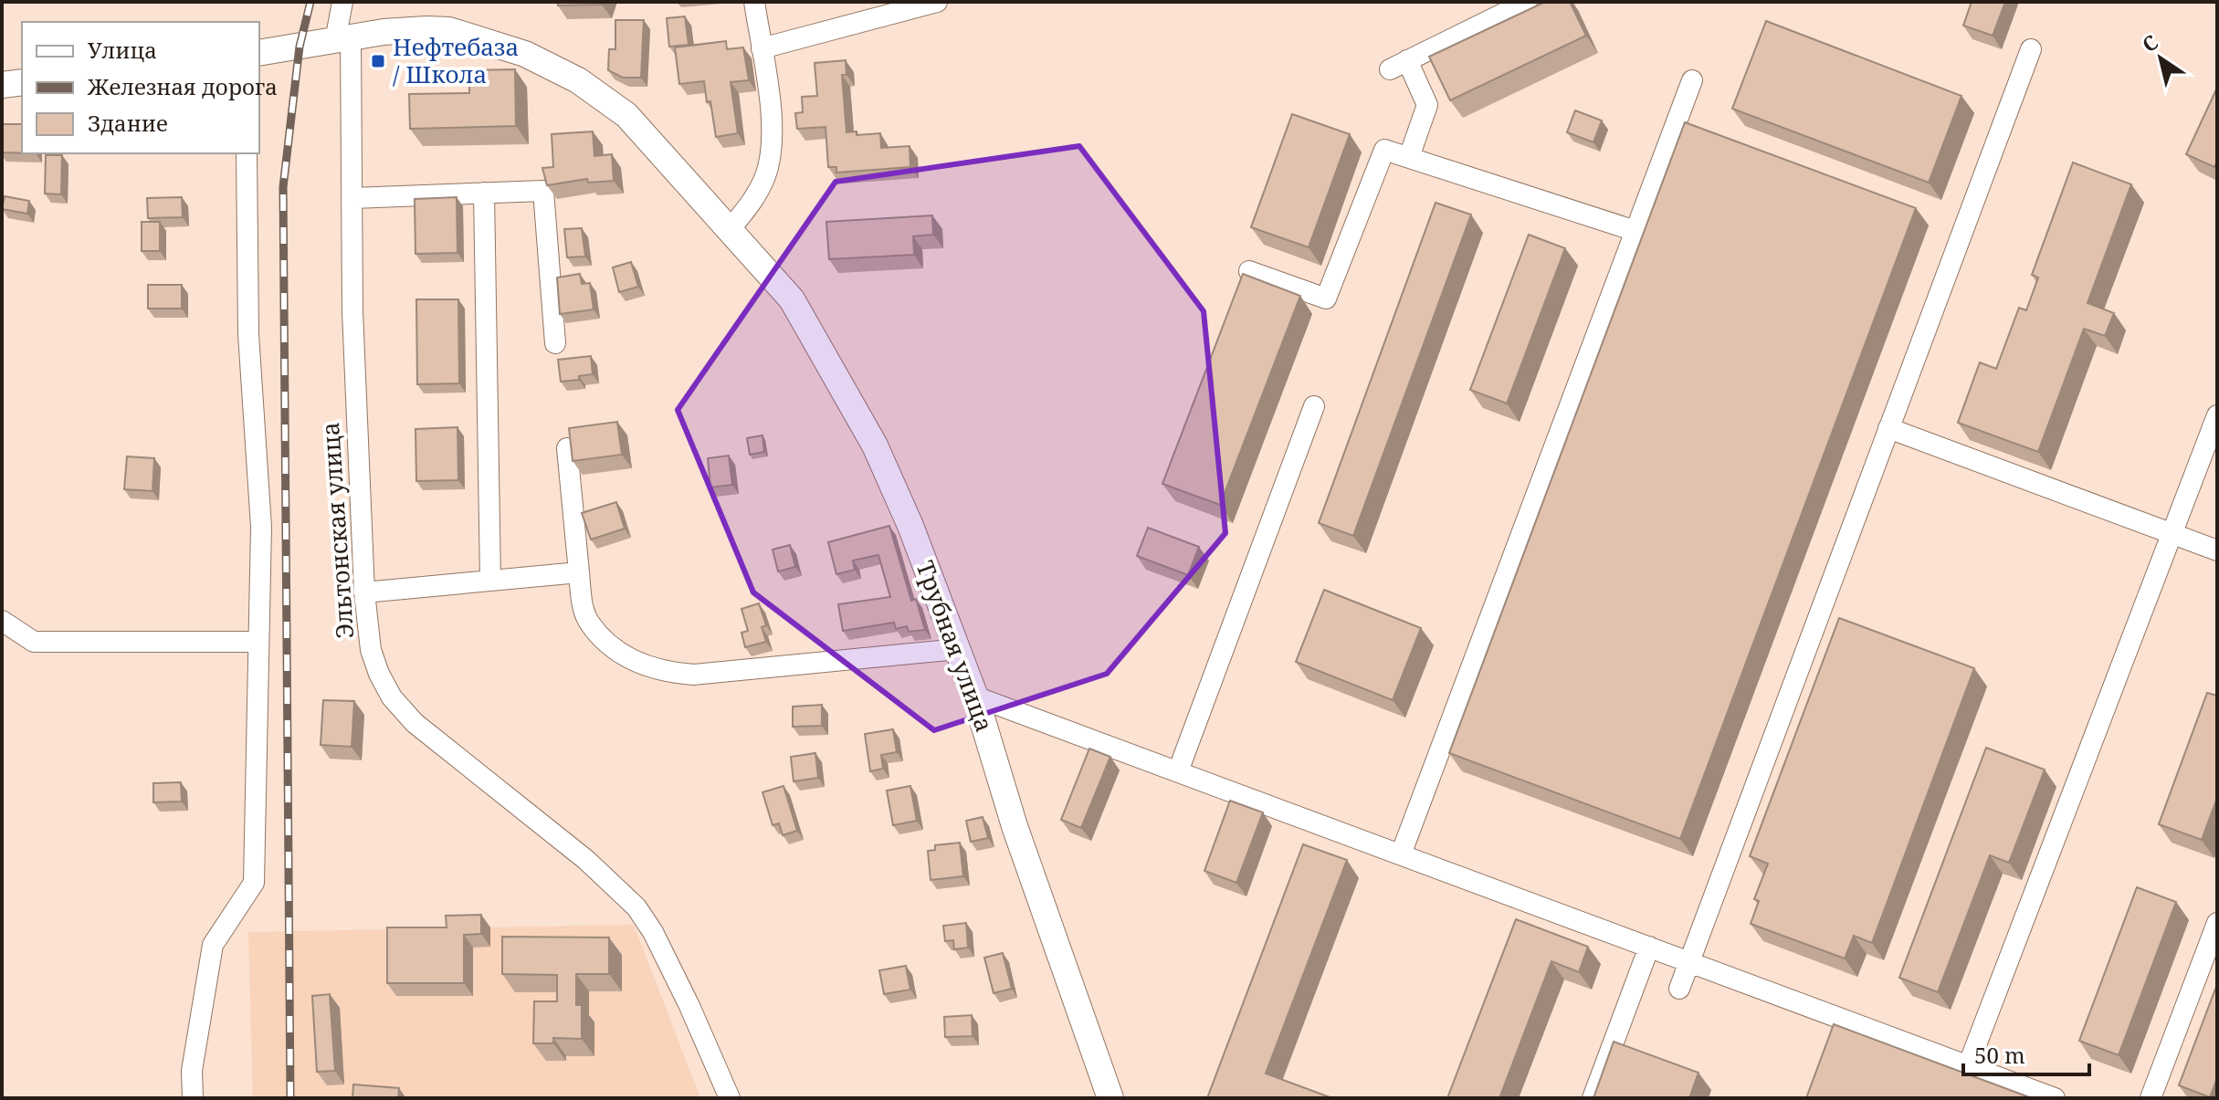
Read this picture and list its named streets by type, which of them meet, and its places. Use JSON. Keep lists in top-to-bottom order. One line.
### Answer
{"streets":{"main road":["Трубная улица"],"street":["Эльтонская улица"]},"crossings":[["Эльтонская улица","Трубная улица"]],"places":{"transit":["Нефтебаза / Школа"]},"legend":["Улица","Железная дорога","Здание"],"scale_bar":"50 m","north":"top left"}
